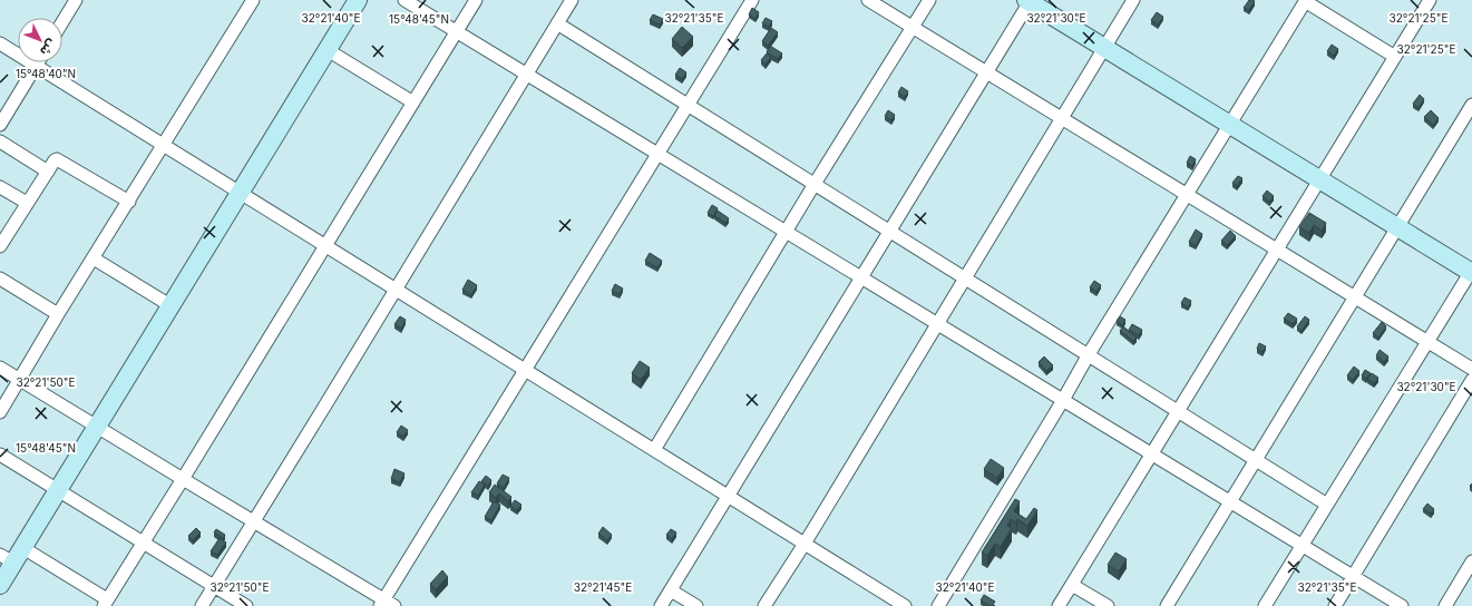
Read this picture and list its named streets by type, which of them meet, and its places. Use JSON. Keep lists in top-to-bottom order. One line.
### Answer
{"north":"bottom right","coordinates":["32°21'35\"E","32°21'30\"E","32°21'25\"E","32°21'40\"E","15°48'45\"N","15°48'40\"N","32°21'50\"E","32°21'45\"E"]}
